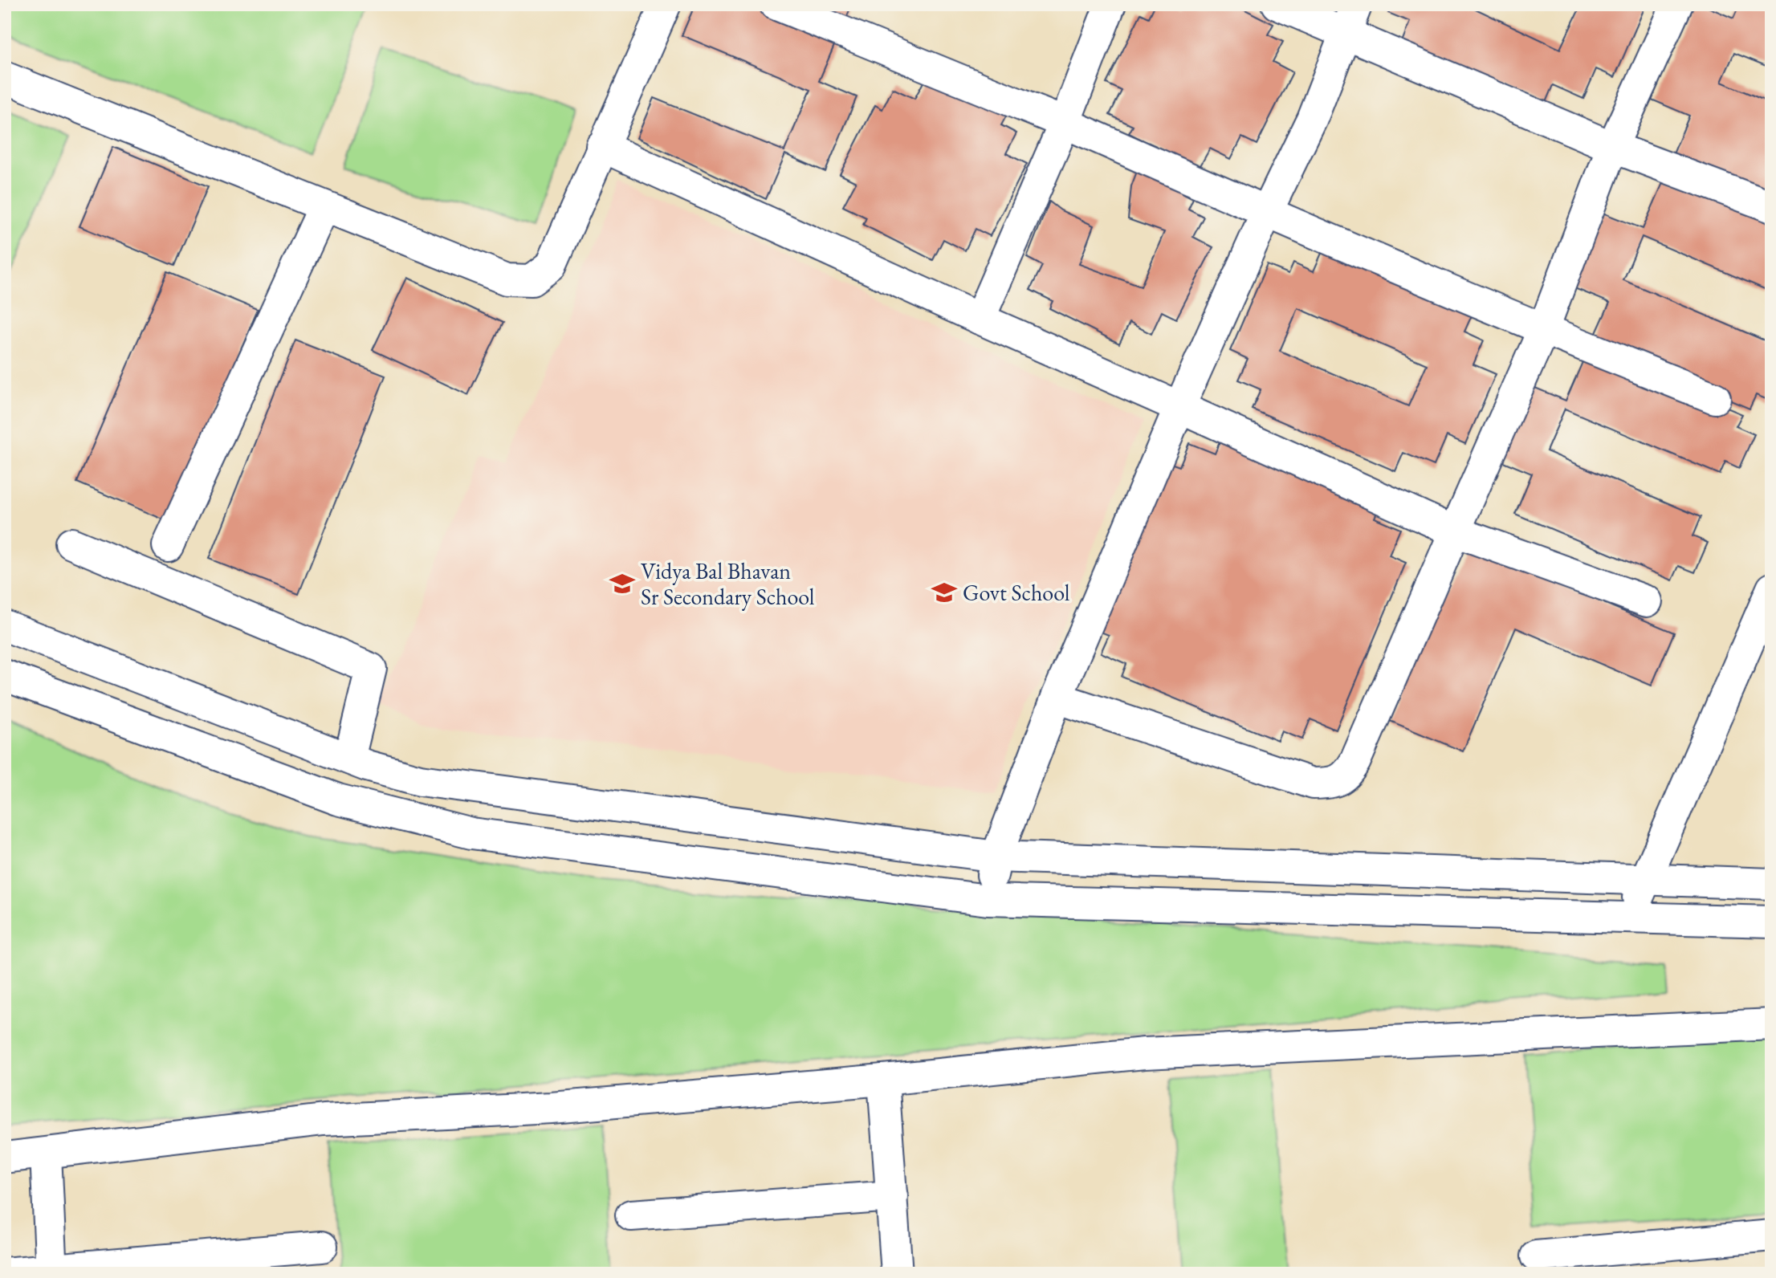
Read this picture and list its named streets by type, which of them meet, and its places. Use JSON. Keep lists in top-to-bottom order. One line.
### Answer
{"places":{"school or university":["Vidya Bal Bhavan Sr Secondary School","Govt School"]}}
